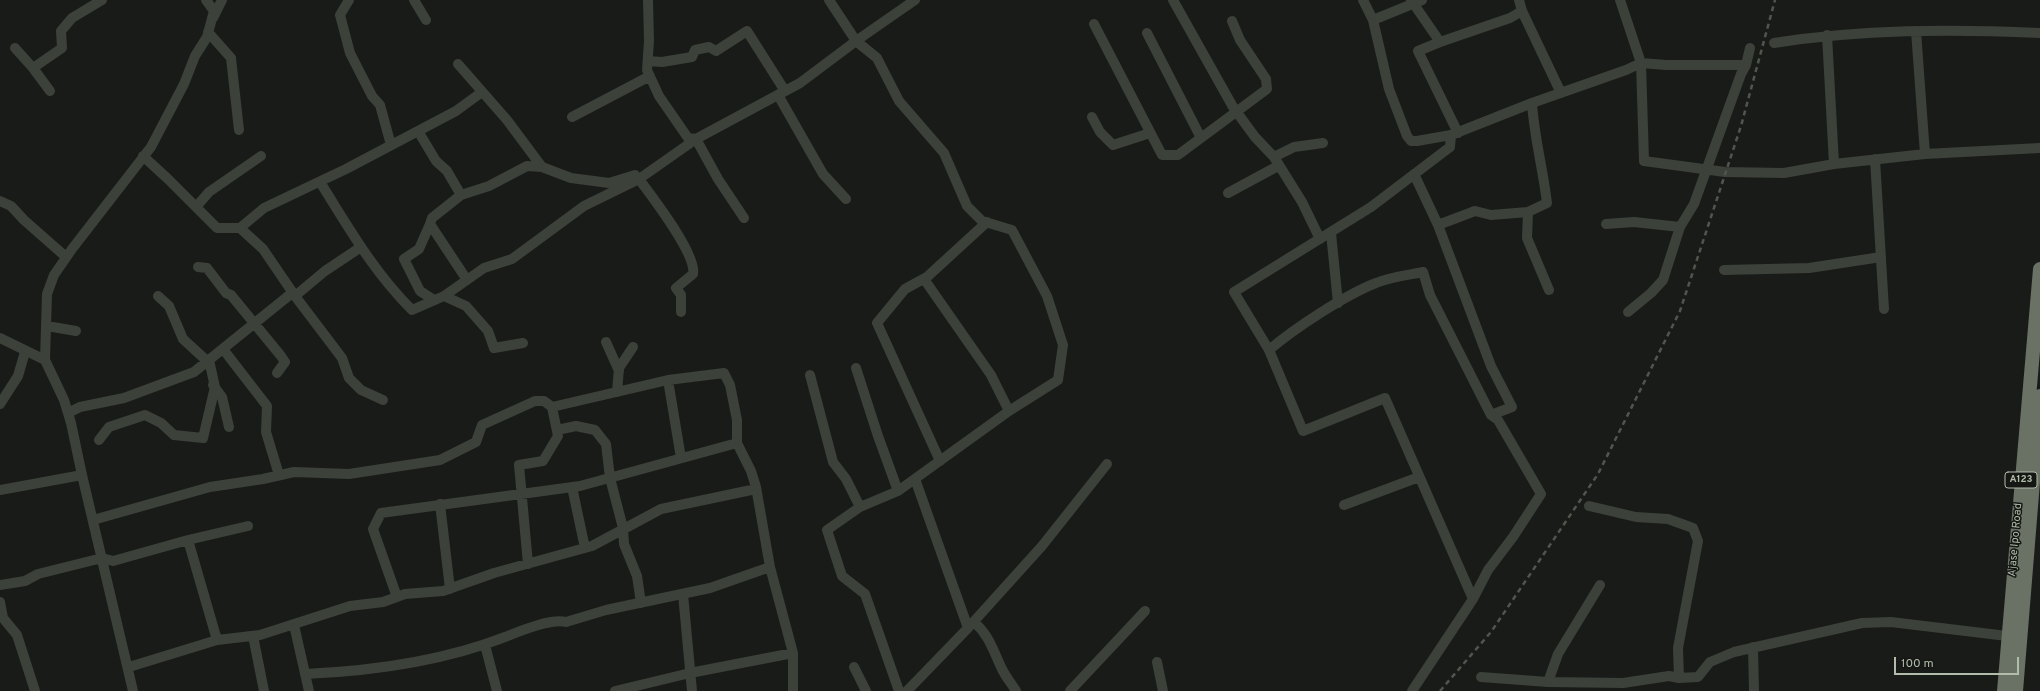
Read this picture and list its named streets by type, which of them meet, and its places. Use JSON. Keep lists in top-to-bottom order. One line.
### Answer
{"streets":{"highway":["A123","Ajase Ipo Road"]},"scale_bar":"100 m"}
